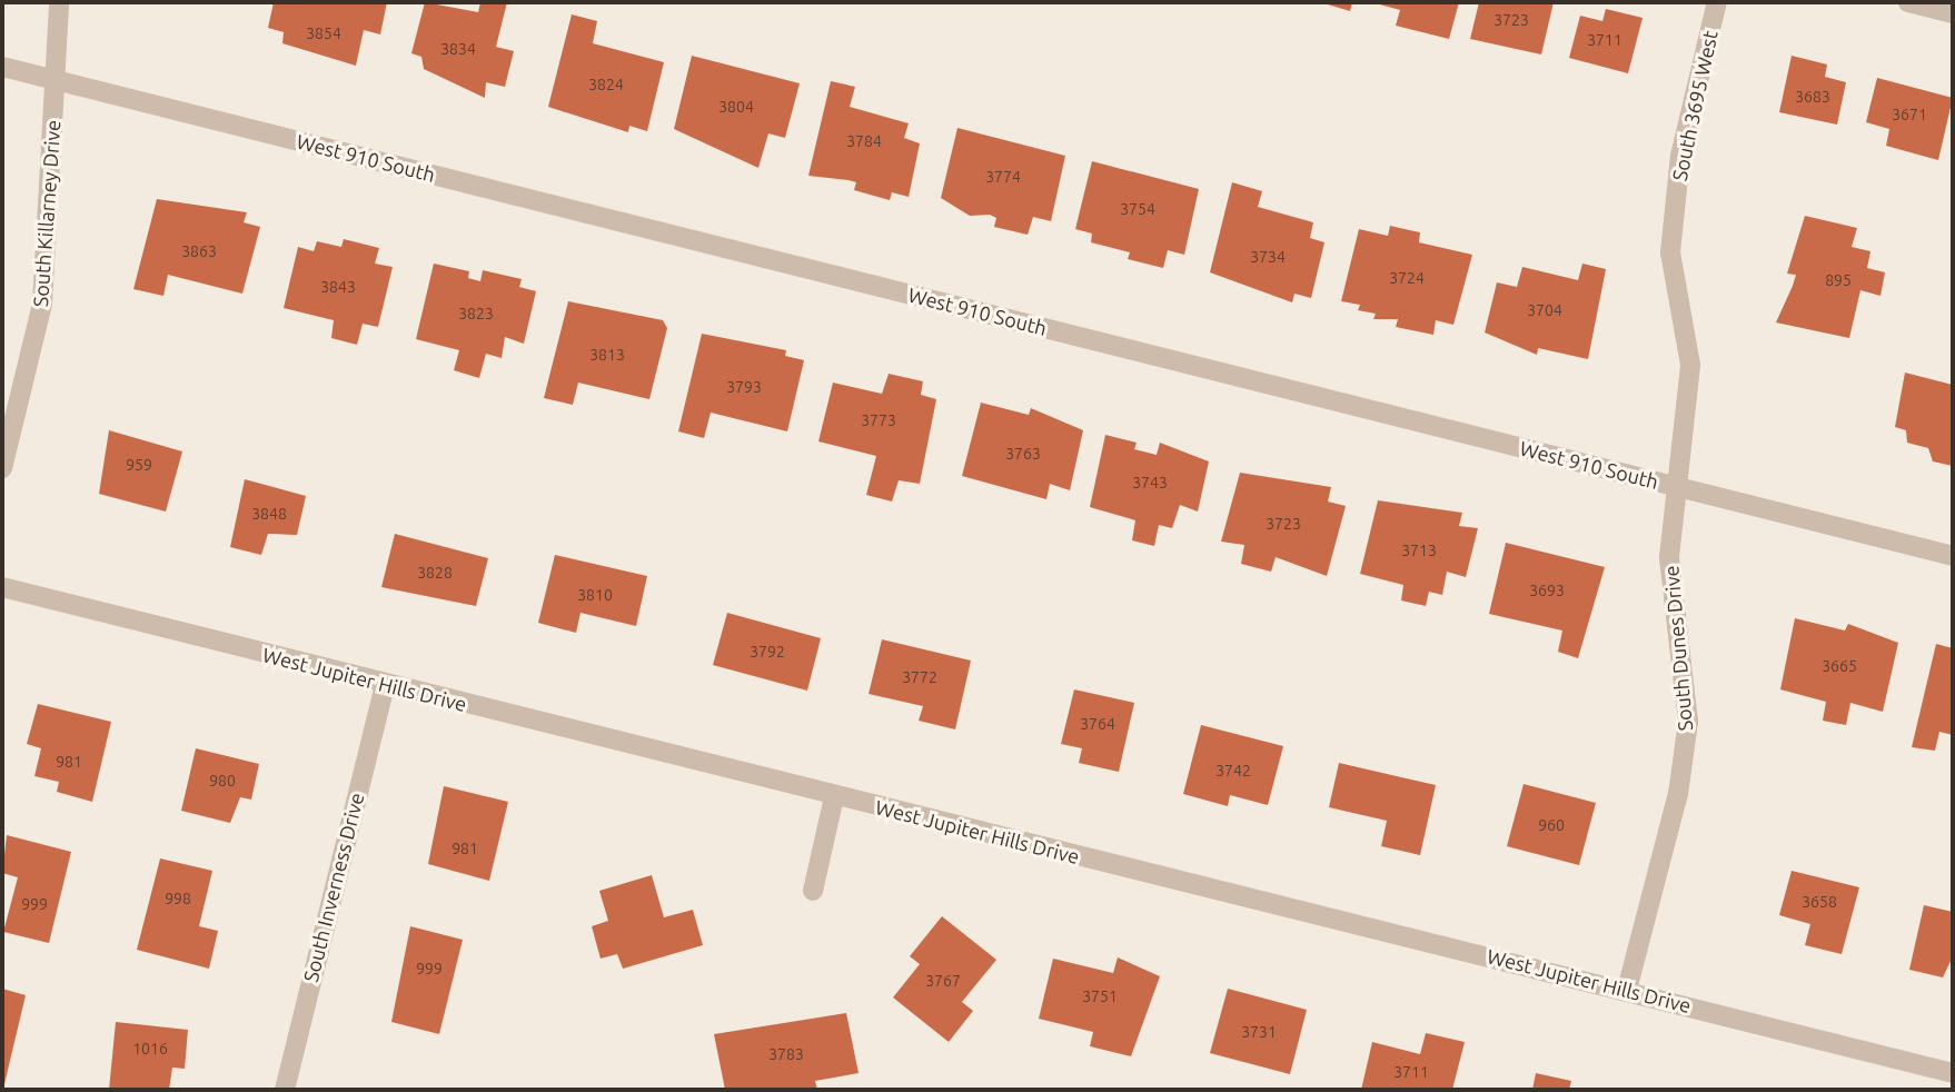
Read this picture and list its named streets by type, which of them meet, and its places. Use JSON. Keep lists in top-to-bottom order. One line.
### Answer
{"streets":{"street":["South 3695 West","West 910 South","South Killarney Drive","South Dunes Drive","West Jupiter Hills Drive","South Inverness Drive"]},"crossings":[["South 3695 West","West 910 South"],["South 3695 West","South Dunes Drive"],["West 910 South","South Killarney Drive"],["West 910 South","South Dunes Drive"],["South Dunes Drive","West Jupiter Hills Drive"],["West Jupiter Hills Drive","South Inverness Drive"]],"house_numbers":["3723","3854","3711","3834","3824","3683","3804","3671","3784","3774","3754","3863","3734","3724","895","3843","3704","3823","3813","3793","3773","3763","959","3743","3848","3723","3713","3828","3693","3810","3792","3665","3772","3764","981","3742","980","960","981","998","3658","999","999","3767","3751","3731","1016","3783","3711"]}
